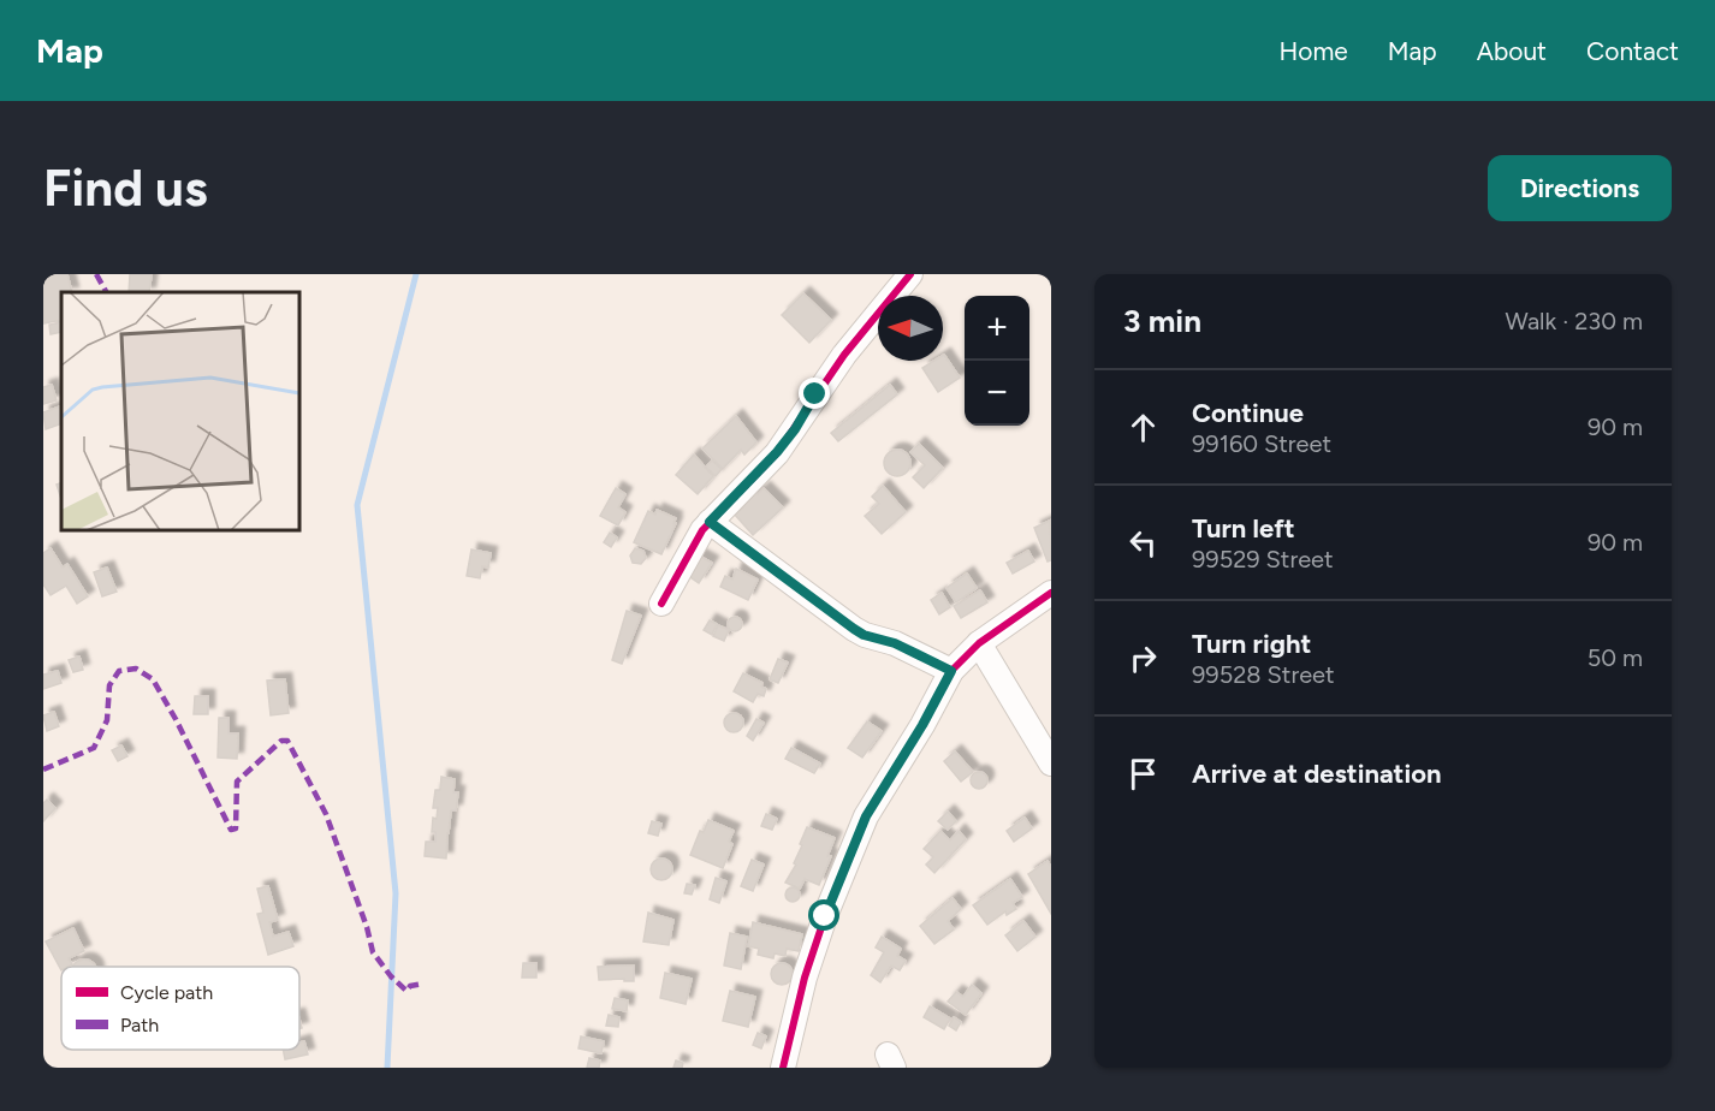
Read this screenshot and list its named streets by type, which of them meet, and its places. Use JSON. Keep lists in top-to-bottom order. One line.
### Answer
{"legend":["Cycle path","Path"],"north":"left","page":{"header":"Map","nav":["Home","Map","About","Contact"],"buttons":"Directions","title":"Find us","heading":["3 min","Walk · 230 m"],"map_buttons":["+","−"],"list":[["Continue","99160 Street","90 m"],["Turn left","99529 Street","90 m"],["Turn right","99528 Street","50 m"],"Arrive at destination"]}}
